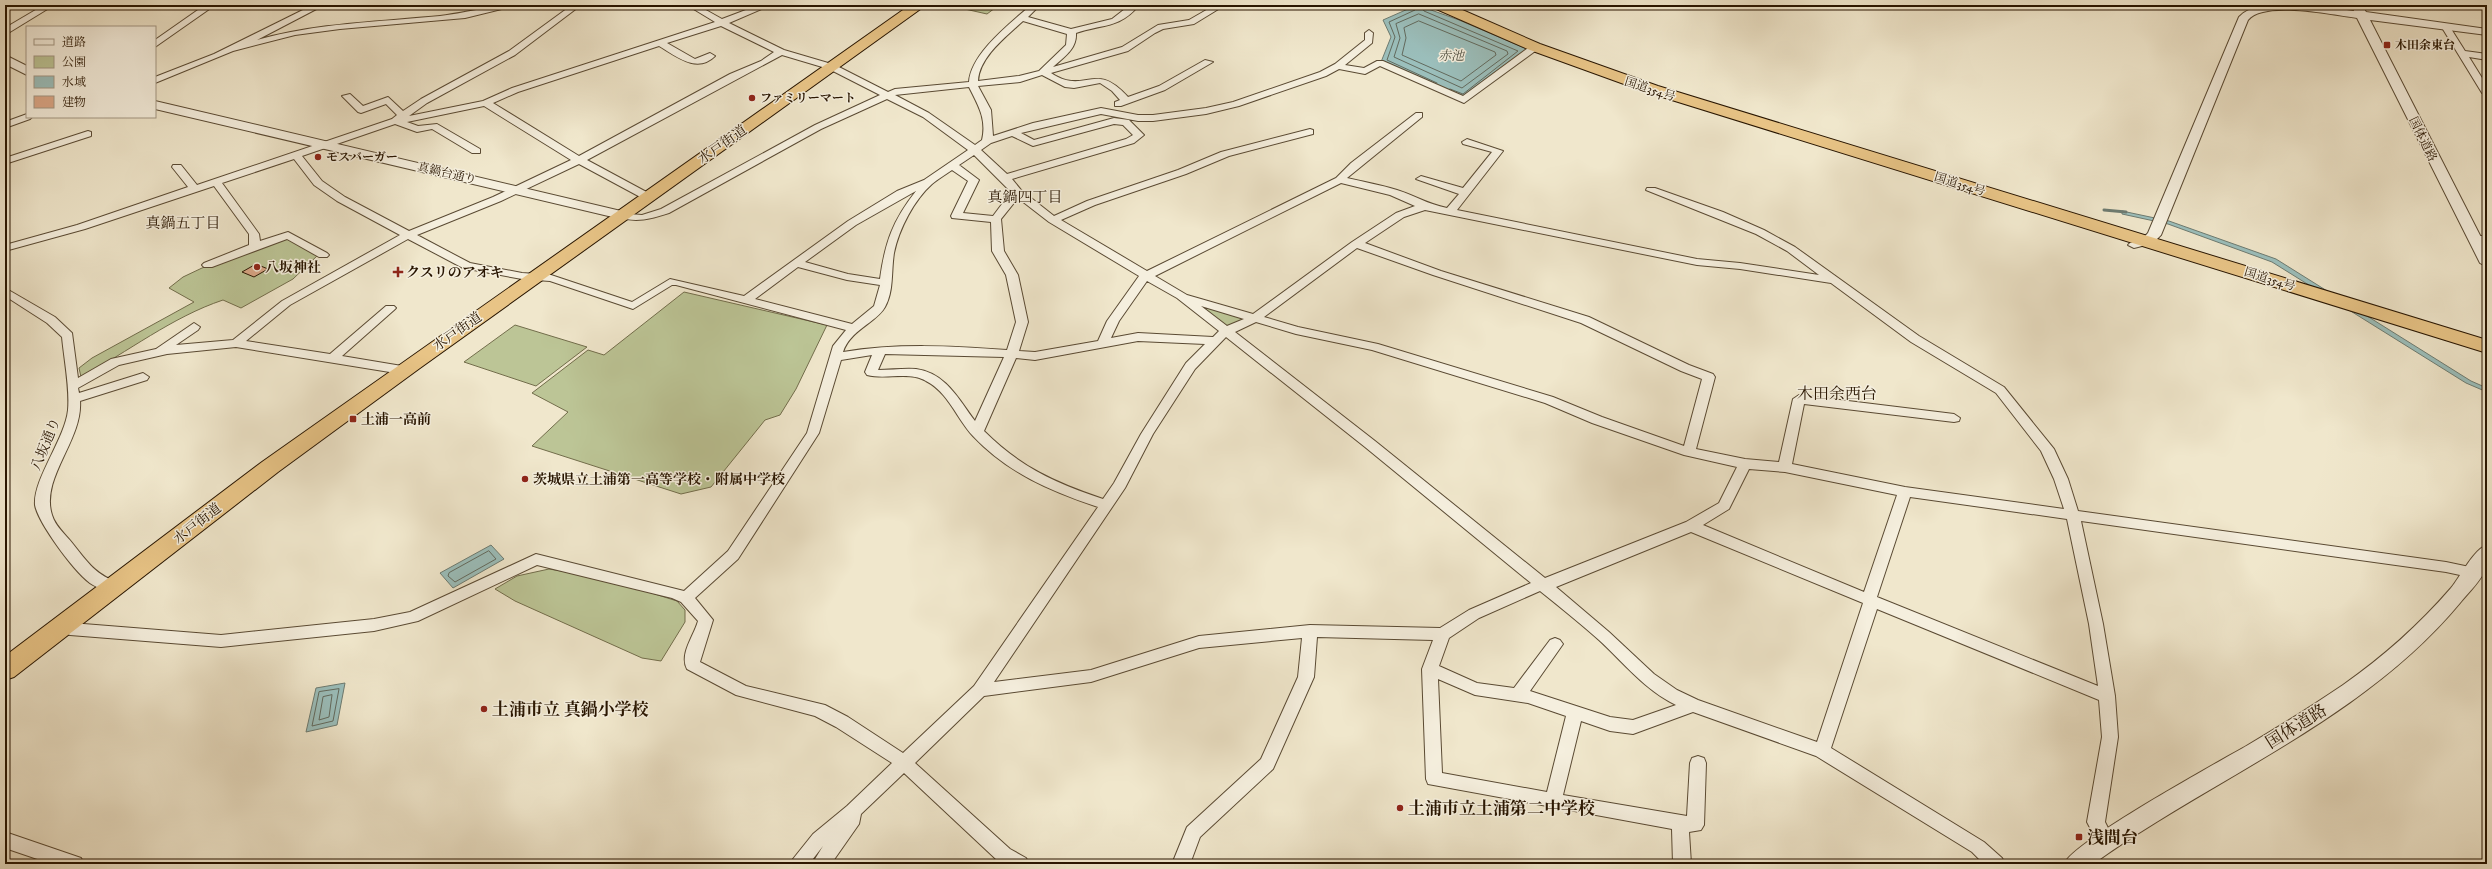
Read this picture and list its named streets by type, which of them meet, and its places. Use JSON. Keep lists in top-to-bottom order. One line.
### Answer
{"streets":{"highway":["国道354号","水戸街道"],"street":["国体道路","真鍋台通り","八坂通り"]},"crossings":[["水戸街道","真鍋台通り"],["水戸街道","八坂通り"]],"districts":["真鍋四丁目","真鍋五丁目","木田余西台"],"water":["赤池"],"places":{"transit":["木田余東台","土浦一高前","浅間台"],"other":["ファミリーマート","モスバーガー","八坂神社","茨城県立土浦第一高等学校・附属中学校","土浦市立 真鍋小学校","土浦市立土浦第二中学校"],"health":["クスリのアオキ"]},"legend":["道路","公園","水域","建物"]}
